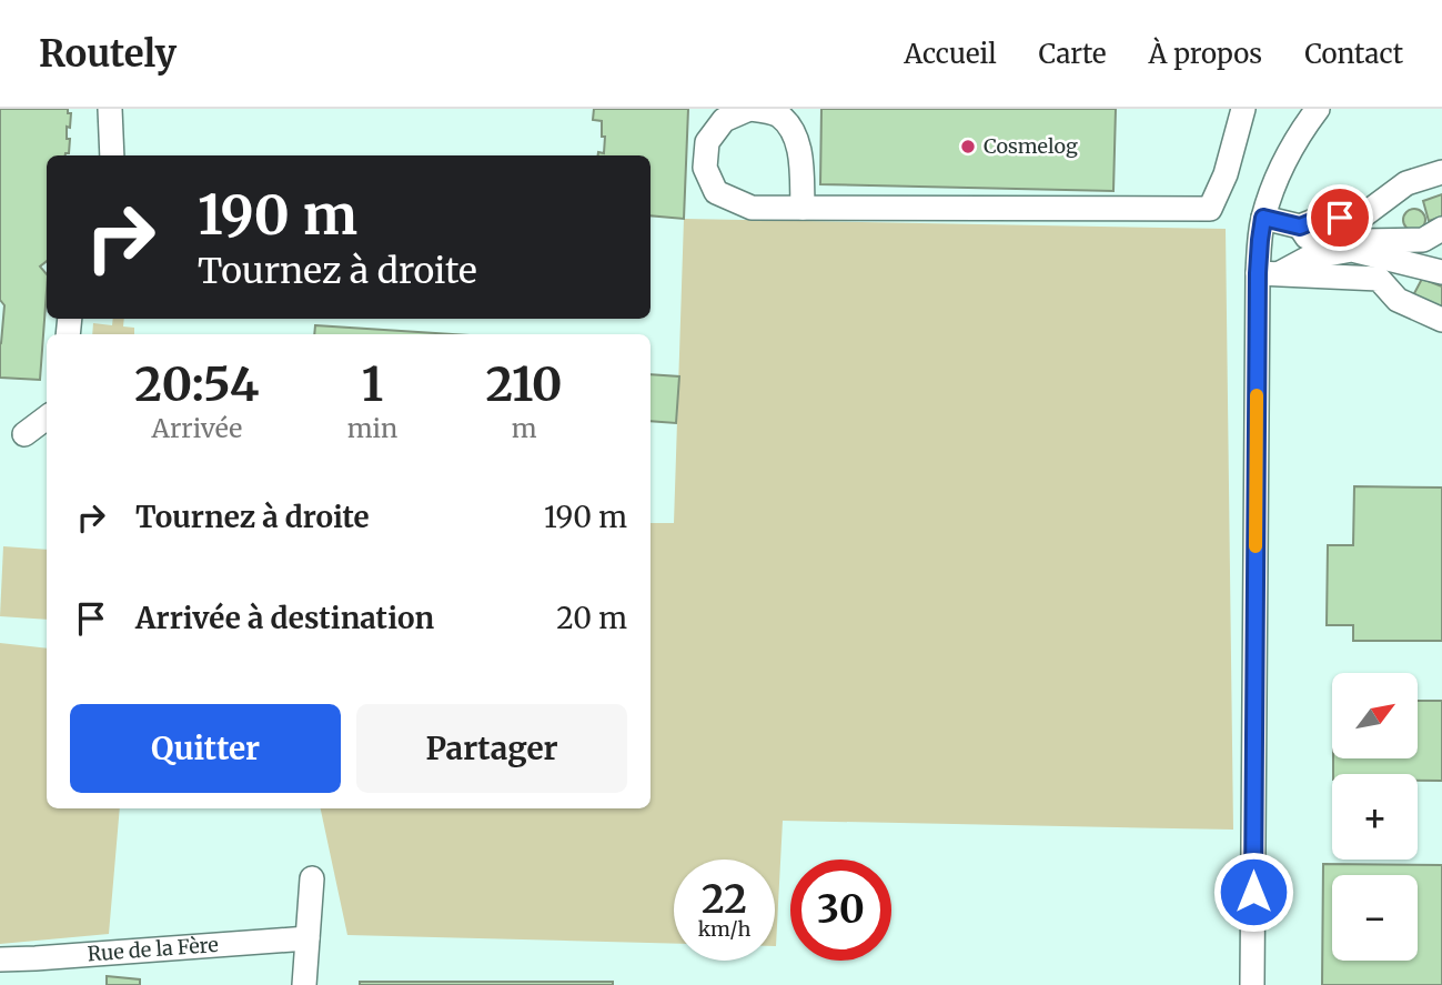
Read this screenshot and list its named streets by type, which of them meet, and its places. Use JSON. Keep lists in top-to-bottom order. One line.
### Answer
{"streets":{"street":["Rue de la Fère"]},"places":["Cosmelog"],"north":"top right","page":{"header":"Routely","nav":["Accueil","Carte","À propos","Contact"],"turn":["190 m","Tournez à droite"],"eta":["20:54","Arrivée","1","min","210","m"],"list":[{"name":"Tournez à droite","value":"190 m"},{"name":"Arrivée à destination","value":"20 m"}],"map_buttons":["+","−"],"buttons":["Quitter","Partager"],"speed":"22 km/h","limit":"30"}}
